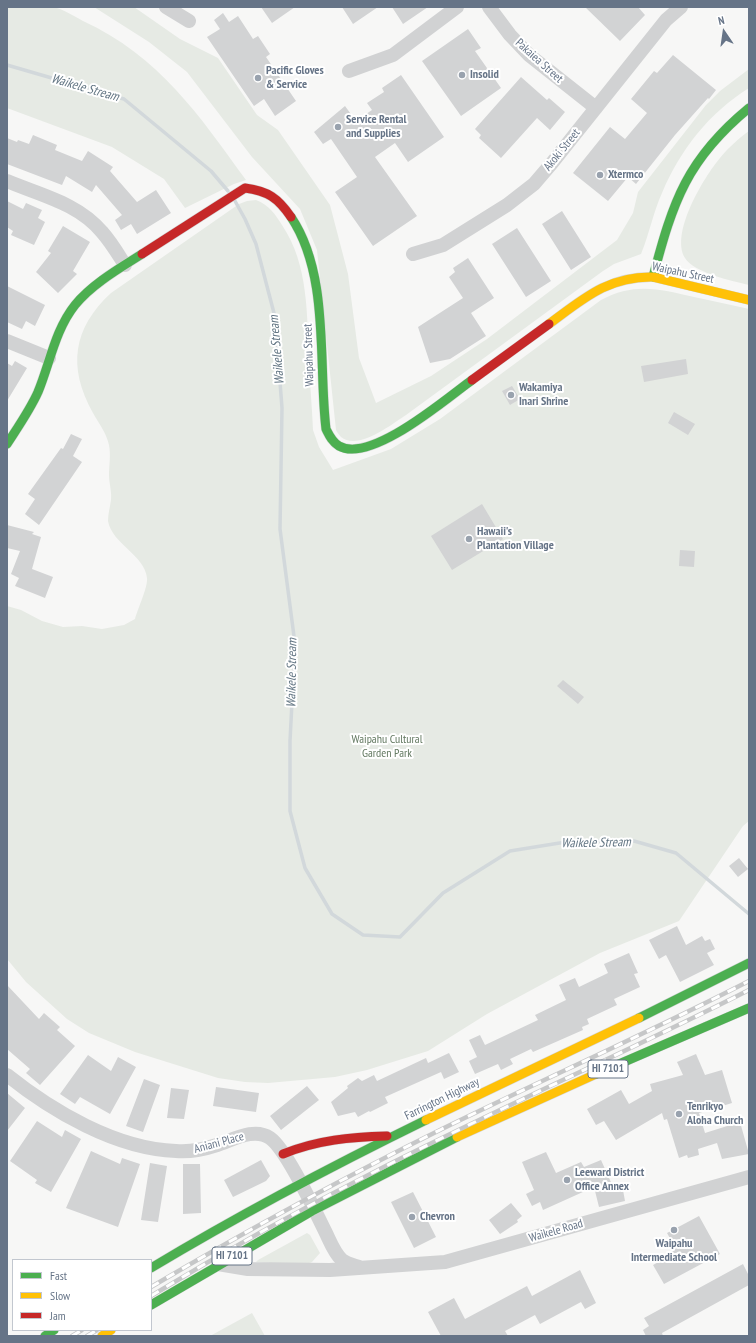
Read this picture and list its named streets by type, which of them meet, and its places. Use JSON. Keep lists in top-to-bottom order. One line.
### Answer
{"streets":{"main road":["Waipahu Street","HI 7101","Farrington Highway"],"street":["Pakaiea Street","Akoki Street","Aniani Place","Waikele Road"]},"crossings":[["Pakaiea Street","Akoki Street"],["HI 7101","Aniani Place"],["HI 7101","Waikele Road"],["Farrington Highway","Aniani Place"],["Aniani Place","Waikele Road"]],"water":["Waikele Stream"],"parks":["Waipahu Cultural Garden Park"],"places":["Insolid","Pacific Gloves & Service","Service Rental and Supplies","Xtermco","Wakamiya Inari Shrine","Hawaii's Plantation Village","Tenrikyo Aloha Church","Leeward District Office Annex","Chevron","Waipahu Intermediate School"],"legend":["Fast","Slow","Jam"],"north":"top"}
